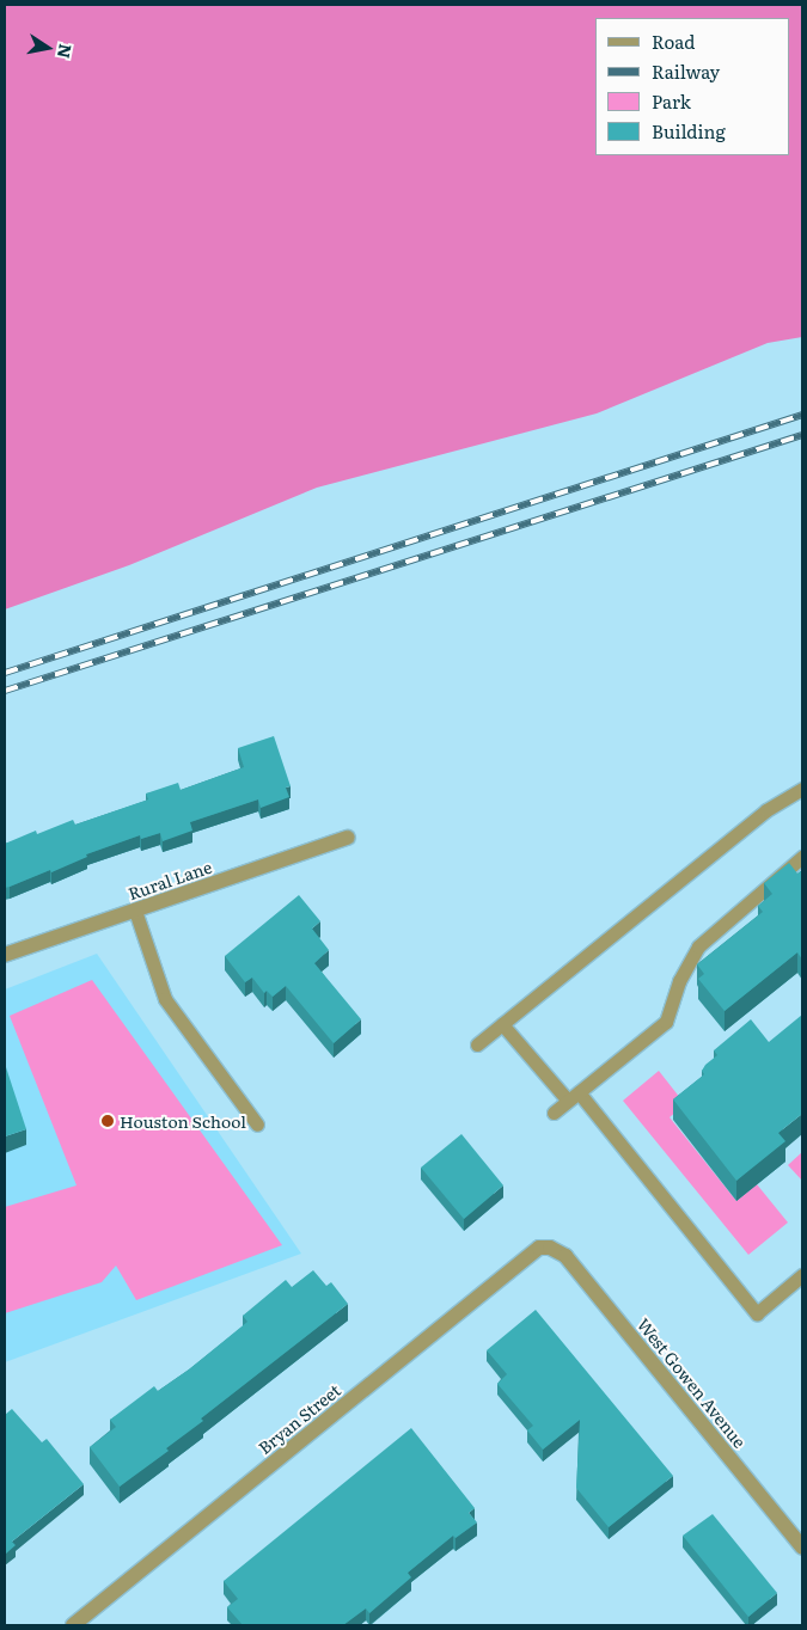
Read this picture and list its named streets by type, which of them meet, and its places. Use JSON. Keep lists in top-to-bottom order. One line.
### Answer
{"streets":{"street":["Rural Lane","West Gowen Avenue","Bryan Street"]},"crossings":[["West Gowen Avenue","Bryan Street"]],"places":["Houston School"],"legend":["Road","Railway","Park","Building"],"north":"right"}
